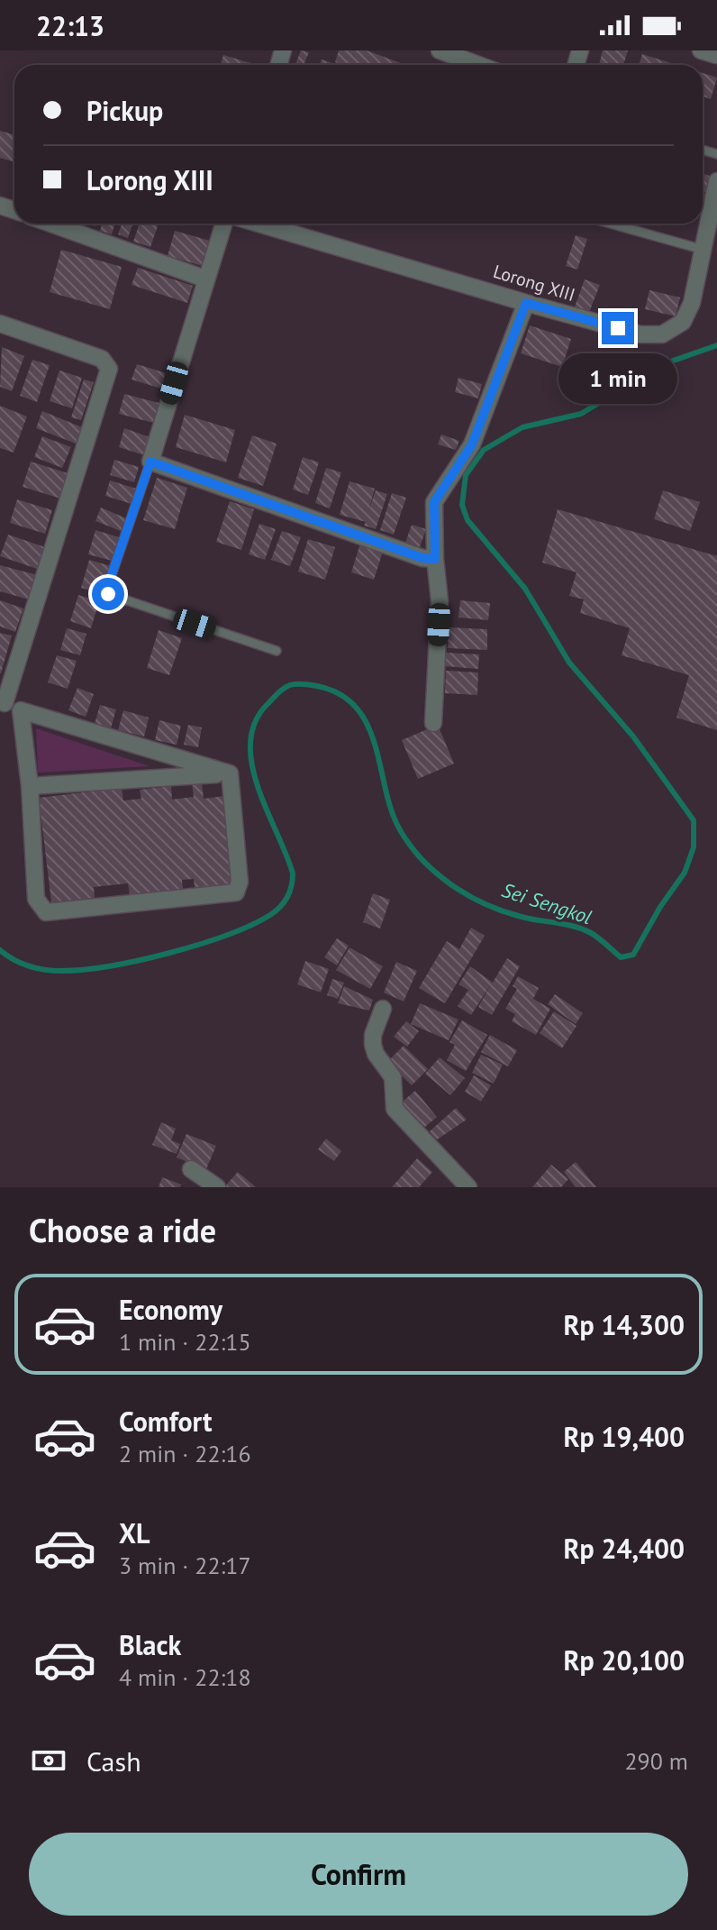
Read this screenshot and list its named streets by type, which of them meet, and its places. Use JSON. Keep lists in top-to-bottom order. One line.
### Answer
{"streets":{"street":["Lorong XIII"]},"water":["Sei Sengkol"],"page":{"status":"22:13","banner":["Pickup","Lorong XIII"],"bubble":"1 min","heading":"Choose a ride","list":[{"name":"Economy","note":"1 min · 22:15","value":"Rp 14,300"},{"name":"Comfort","note":"2 min · 22:16","value":"Rp 19,400"},{"name":"XL","note":"3 min · 22:17","value":"Rp 24,400"},{"name":"Black","note":"4 min · 22:18","value":"Rp 20,100"}],"pay":["Cash","290 m"],"buttons":"Confirm"}}
